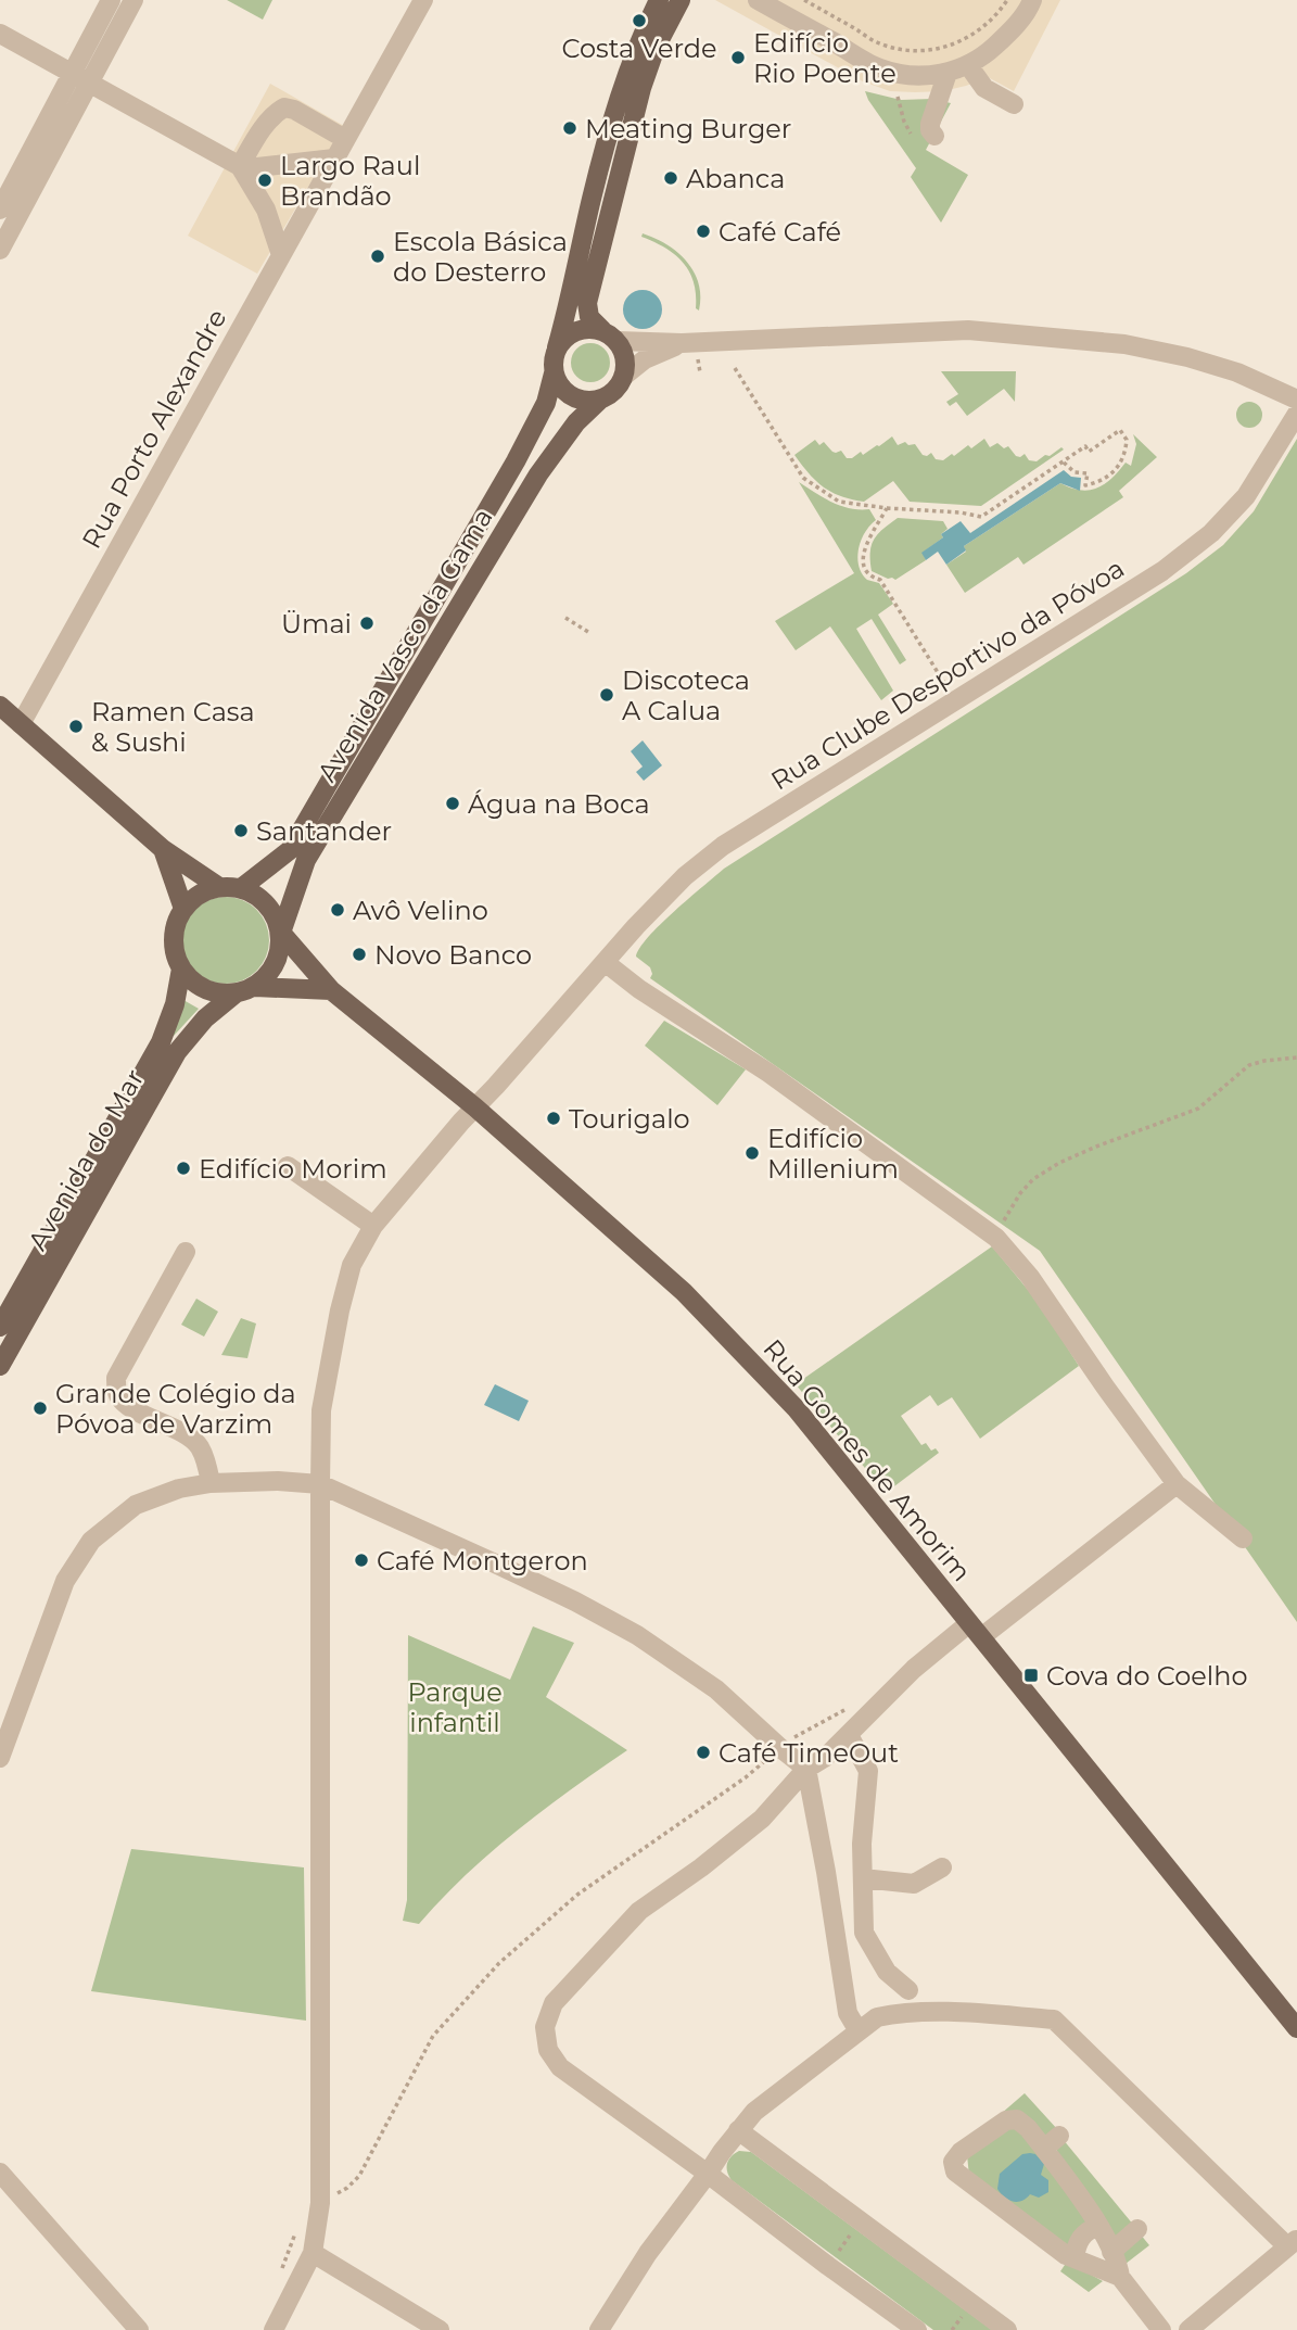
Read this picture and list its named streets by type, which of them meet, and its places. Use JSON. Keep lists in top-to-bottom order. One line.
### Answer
{"streets":{"main road":["Avenida Vasco da Gama","Avenida do Mar","Rua Gomes de Amorim"],"street":["Rua Porto Alexandre","Rua Clube Desportivo da Póvoa"]},"crossings":[["Avenida Vasco da Gama","Avenida do Mar"],["Avenida Vasco da Gama","Rua Gomes de Amorim"],["Rua Clube Desportivo da Póvoa","Rua Gomes de Amorim"],["Avenida do Mar","Rua Gomes de Amorim"]],"parks":["Parque infantil"],"places":{"other":["Costa Verde","Edifício Rio Poente","Meating Burger","Abanca","Largo Raul Brandão","Café Café","Escola Básica do Desterro","Ümai","Discoteca A Calua","Ramen Casa & Sushi","Água na Boca","Santander","Avô Velino","Novo Banco","Tourigalo","Edifício Millenium","Edifício Morim","Grande Colégio da Póvoa de Varzim","Café Montgeron","Café TimeOut"],"transit":["Cova do Coelho"]}}
